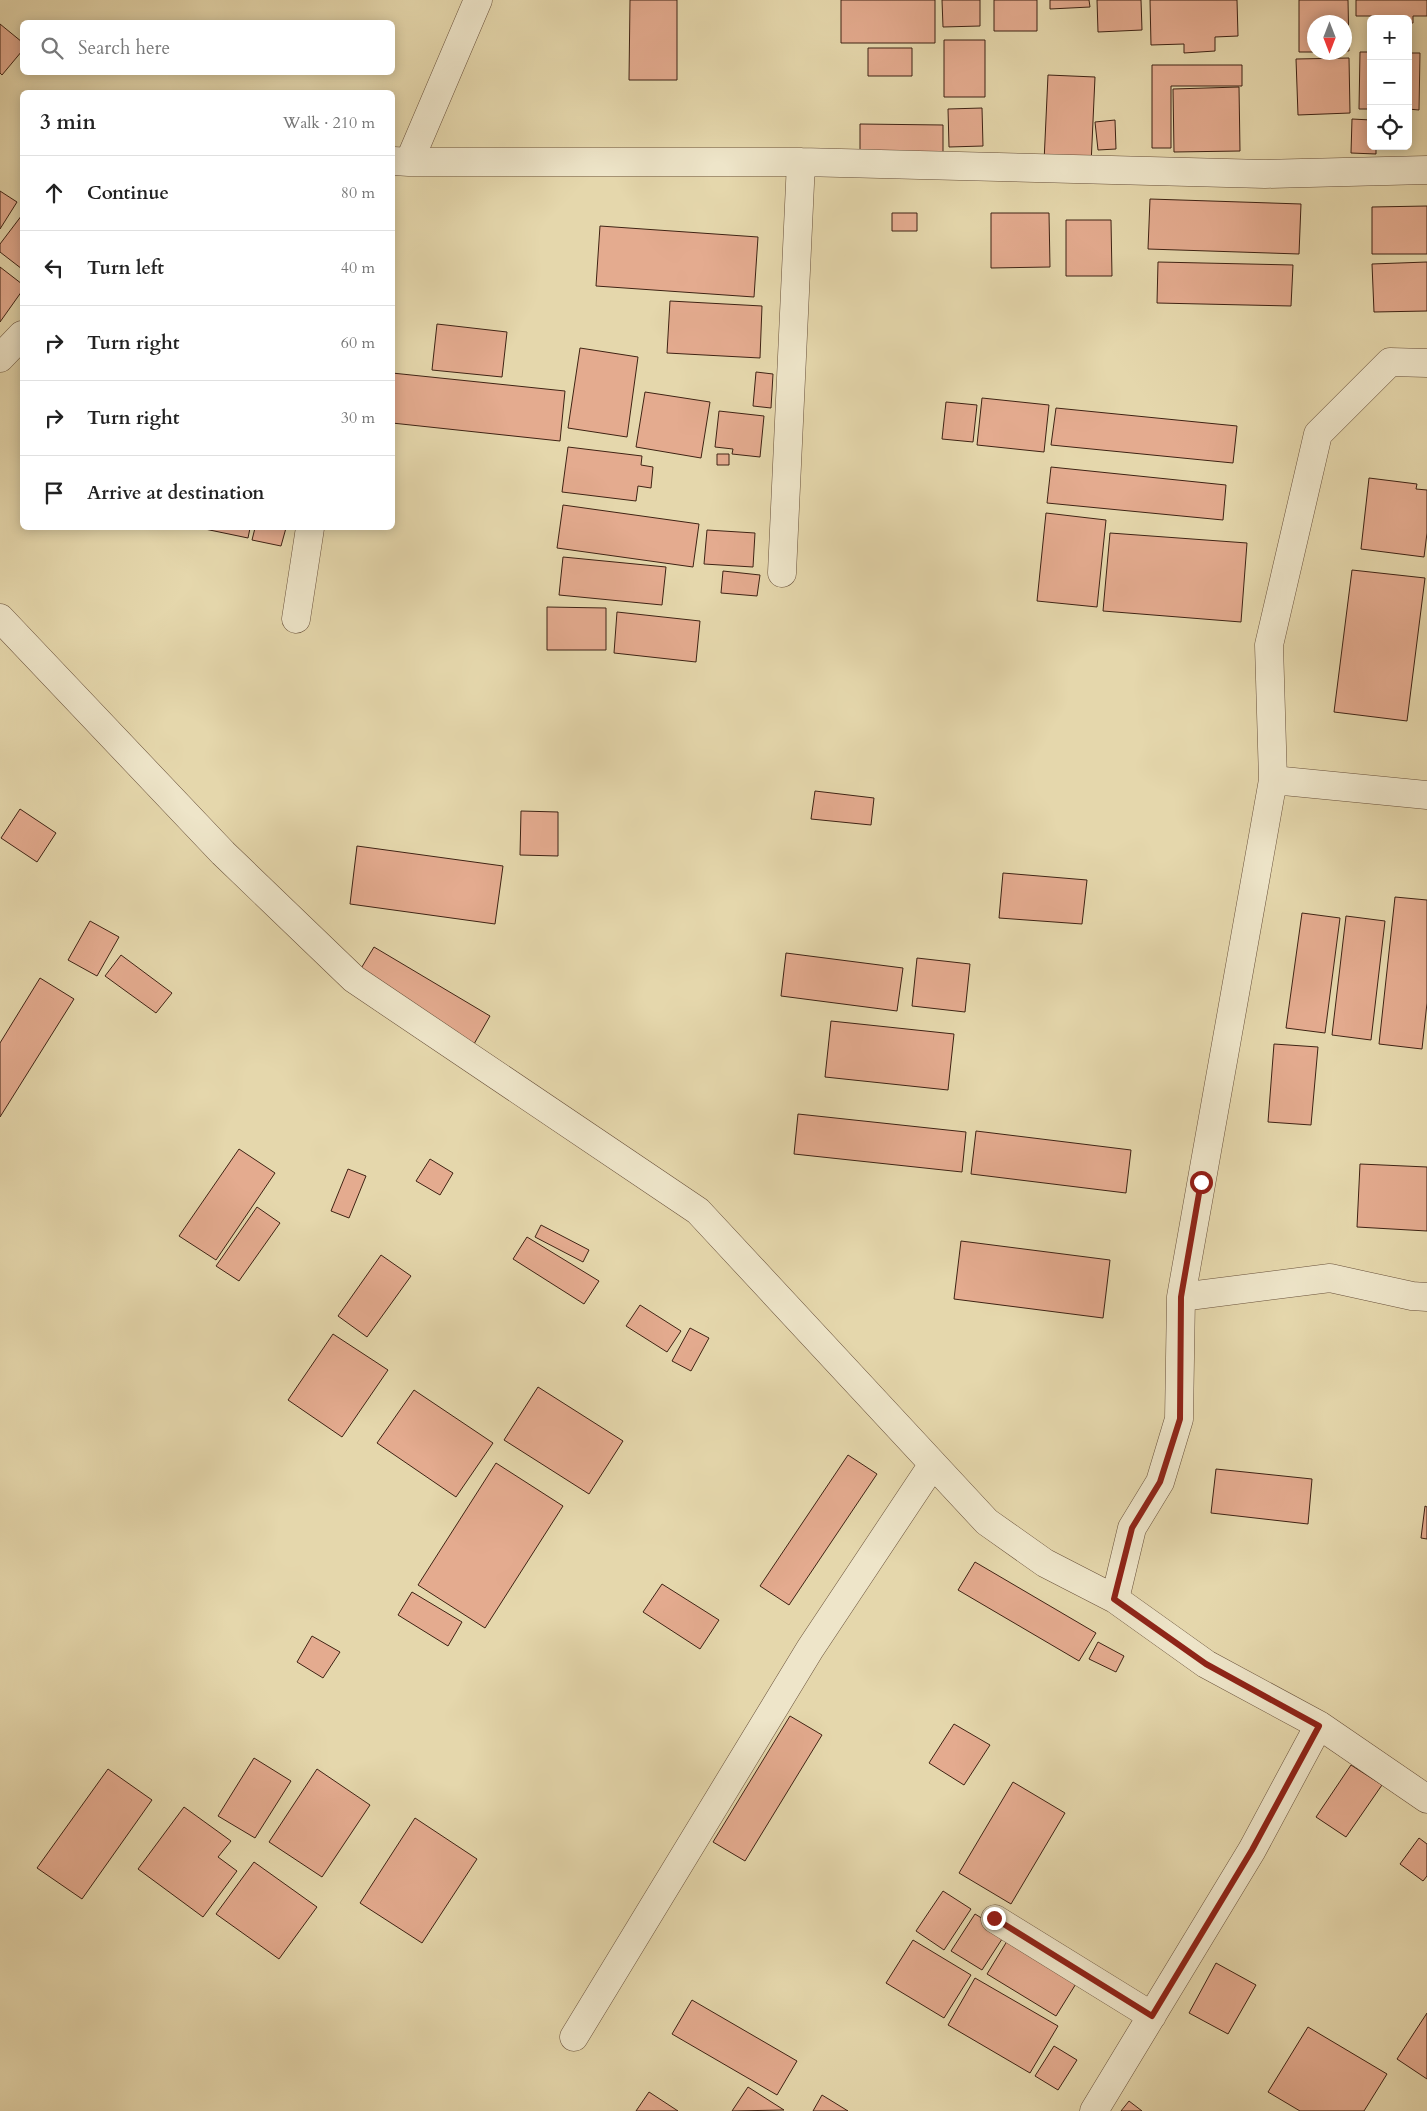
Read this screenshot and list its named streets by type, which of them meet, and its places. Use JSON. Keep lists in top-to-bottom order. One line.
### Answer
{"north":"bottom","page":{"map_buttons":["+","−"],"search":"Search here","heading":["3 min","Walk · 210 m"],"list":[["Continue","80 m"],["Turn left","40 m"],["Turn right","60 m"],["Turn right","30 m"],"Arrive at destination"]}}
